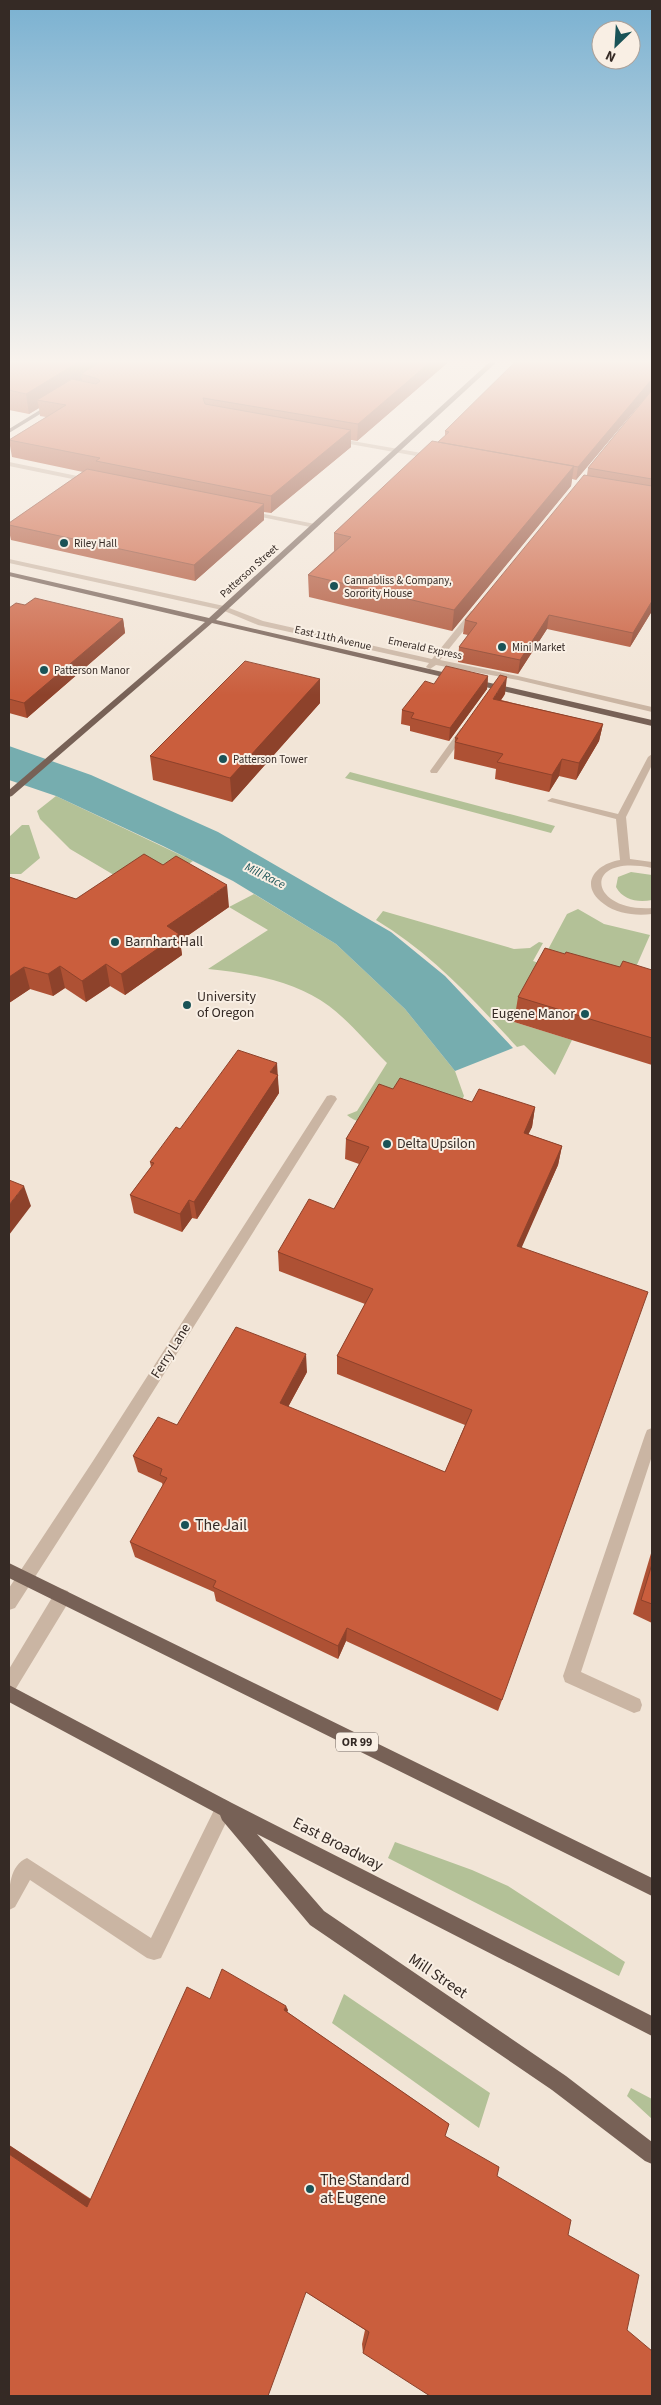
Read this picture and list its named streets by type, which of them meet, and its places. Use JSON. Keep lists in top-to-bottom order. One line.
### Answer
{"streets":{"main road":["Patterson Street","East 11th Avenue","OR 99","East Broadway","Mill Street"],"street":["Emerald Express","Ferry Lane"]},"crossings":[["Patterson Street","East 11th Avenue"],["Patterson Street","Emerald Express"],["Ferry Lane","OR 99"],["East Broadway","Mill Street"]],"water":["Mill Race"],"places":["Riley Hall","Cannabliss & Company, Sorority House","Mini Market","Patterson Manor","Patterson Tower","Barnhart Hall","University of Oregon","Eugene Manor","Delta Upsilon","The Jail","The Standard at Eugene"],"north":"bottom left"}
